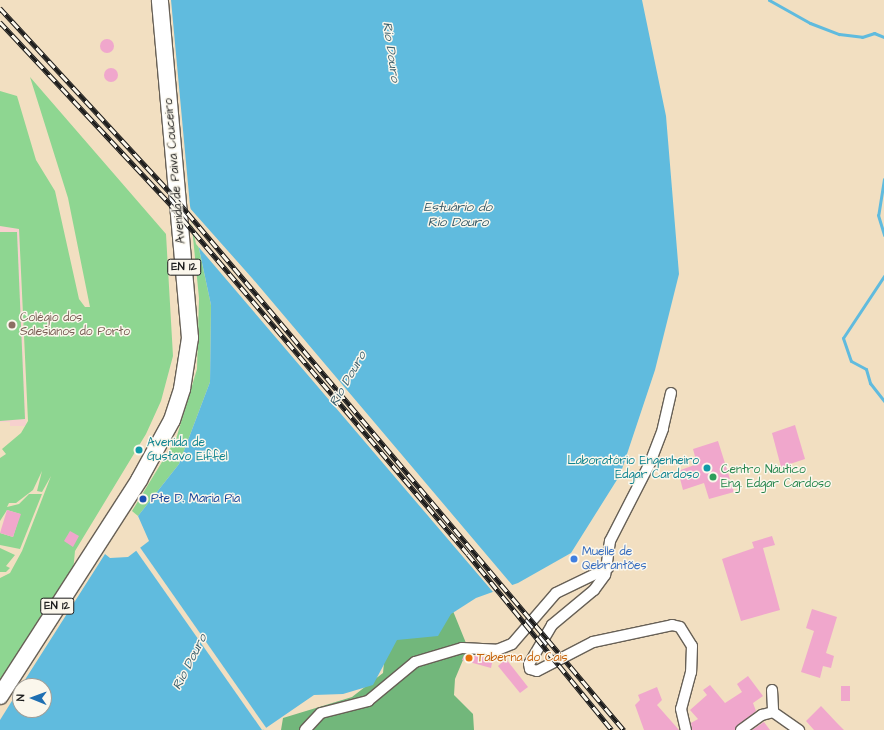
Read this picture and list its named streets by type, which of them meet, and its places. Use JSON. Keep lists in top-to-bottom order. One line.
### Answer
{"streets":{"main road":["Avenida de Paiva Couceiro","EN 12"]},"water":["Rio Douro","Estuário do Rio Douro"],"places":["Colégio dos Salesianos do Porto","Avenida de Gustavo Eiffel","Laboratório Engenheiro Edgar Cardoso","Centro Náutico Eng. Edgar Cardoso","Pte D. Maria Pia","Muelle de Qebrantões","Taberna do Cais"],"north":"left"}
